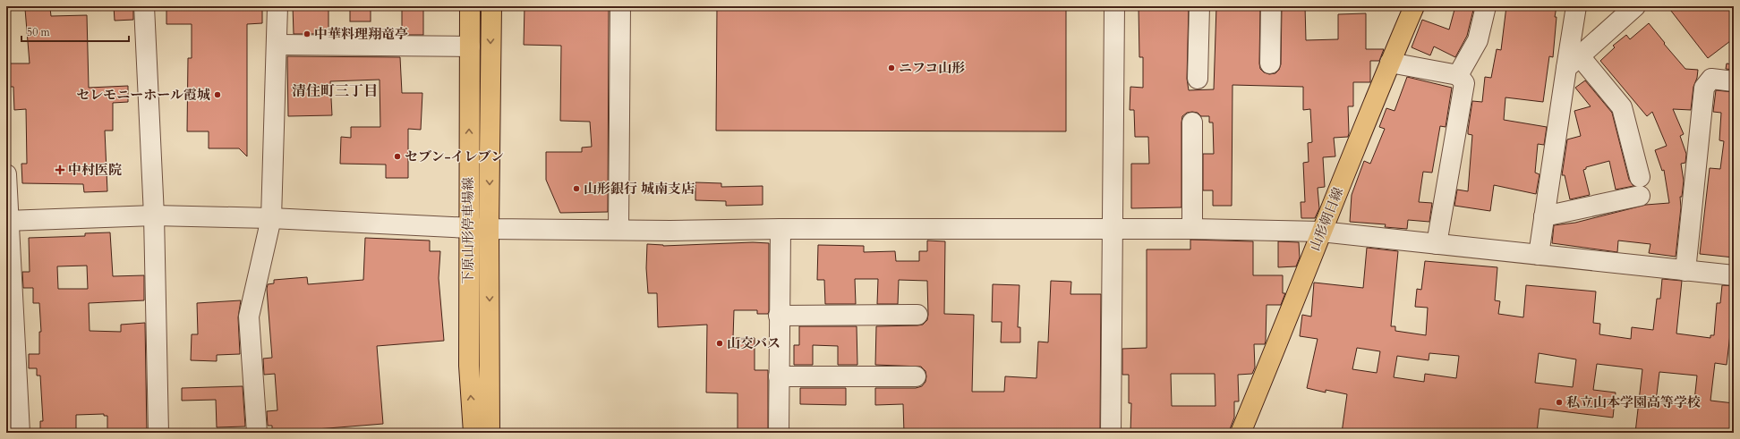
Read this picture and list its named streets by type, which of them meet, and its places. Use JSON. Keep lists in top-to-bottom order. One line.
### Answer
{"streets":{"main road":["山形朝日線","下原山形停車場線"]},"districts":["清住町三丁目"],"places":{"other":["中華料理翔竜亭","ニフコ山形","セレモニーホール霞城","セブン-イレブン","山形銀行 城南支店","山交バス","私立山本学園高等学校"],"health":["中村医院"]},"scale_bar":"50 m"}
